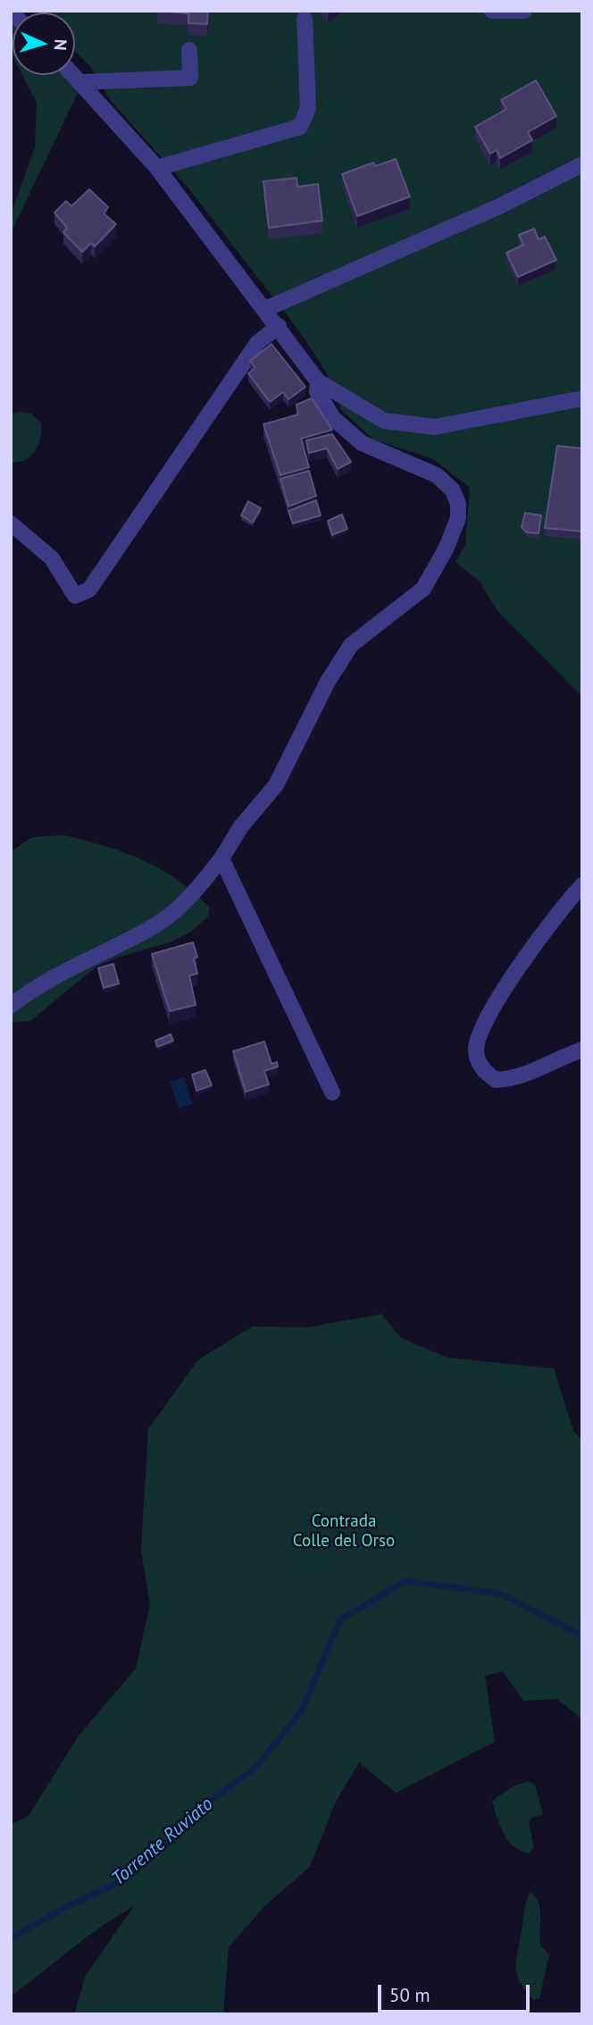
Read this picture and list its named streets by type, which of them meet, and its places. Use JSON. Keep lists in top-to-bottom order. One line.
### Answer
{"water":["Torrente Ruviato"],"parks":["Contrada Colle del Orso"],"scale_bar":"50 m","north":"right"}
